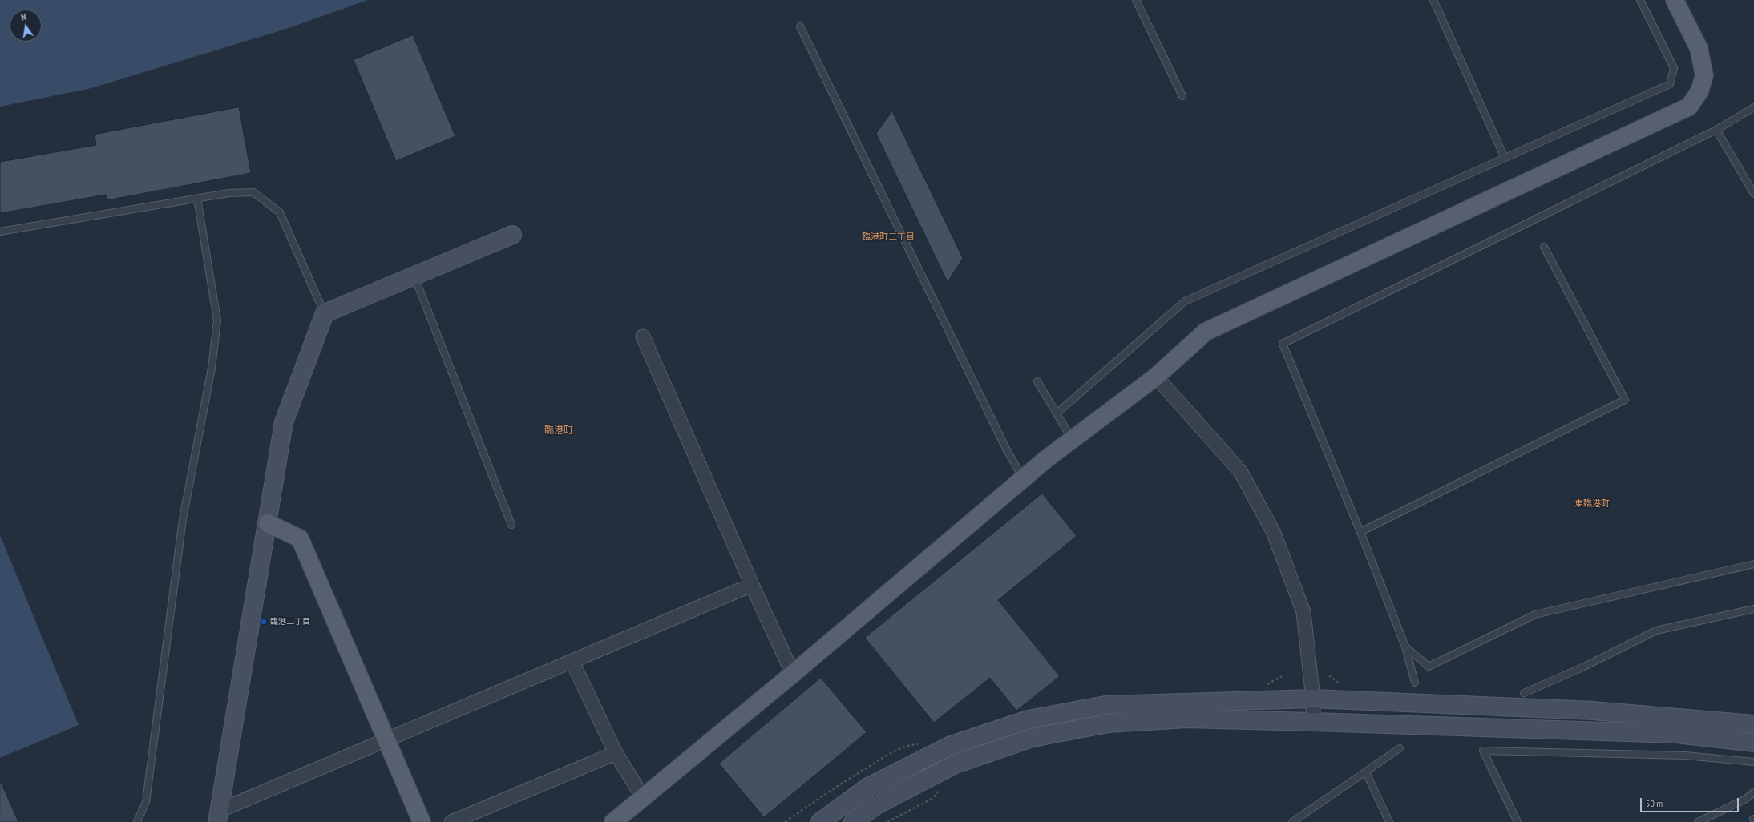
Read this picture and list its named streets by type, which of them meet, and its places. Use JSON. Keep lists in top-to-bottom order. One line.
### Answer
{"districts":["臨港町三丁目","臨港町","東臨港町"],"places":["臨港二丁目"],"scale_bar":"50 m","north":"top"}
